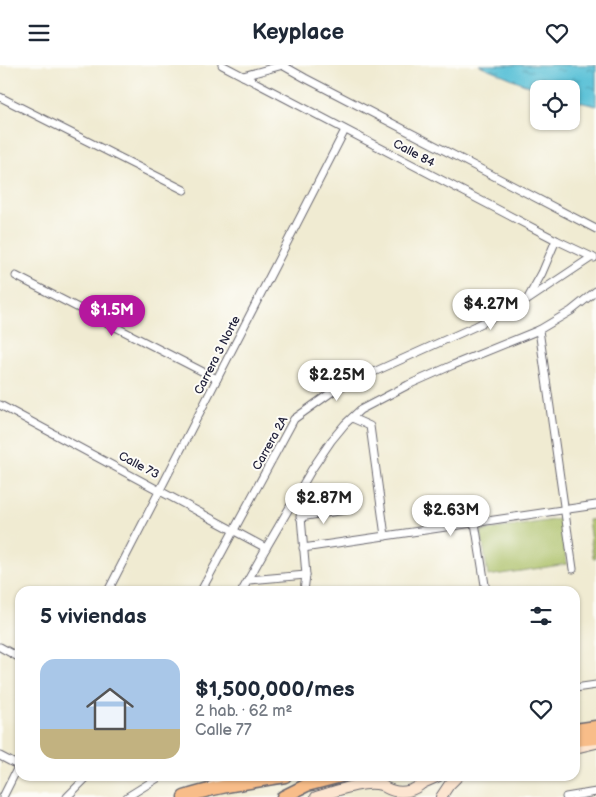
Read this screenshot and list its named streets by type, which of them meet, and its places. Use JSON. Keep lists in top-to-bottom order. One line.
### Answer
{"streets":{"street":["Calle 84","Carrera 3 Norte","Carrera 2A","Calle 73"]},"crossings":[["Calle 84","Carrera 3 Norte"],["Calle 84","Carrera 2A"],["Carrera 3 Norte","Calle 73"],["Carrera 2A","Calle 73"]],"page":{"header":"Keyplace","price":["$4.27M","$1.5M","$2.25M","$2.87M","$2.63M"],"heading":"5 viviendas","list":[{"name":"$1,500,000/mes","note":"2 hab. · 62 m² · Calle 77"}]}}
